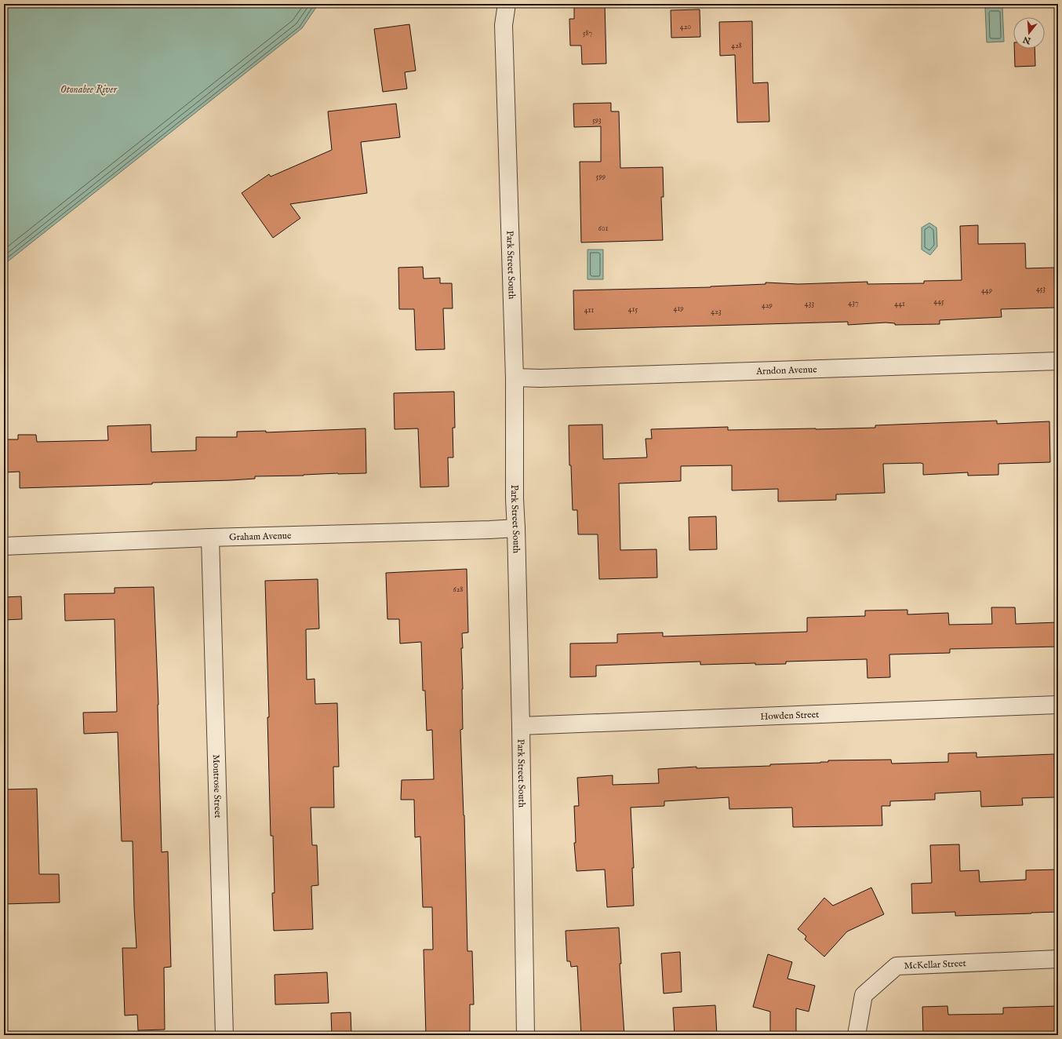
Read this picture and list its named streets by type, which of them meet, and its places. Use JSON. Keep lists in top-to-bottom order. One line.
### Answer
{"streets":{"street":["Park Street South","Arndon Avenue","Graham Avenue","Howden Street","Montrose Street","McKellar Street"]},"crossings":[["Park Street South","Arndon Avenue"],["Park Street South","Graham Avenue"],["Park Street South","Howden Street"],["Graham Avenue","Montrose Street"]],"water":["Otonabee River"],"house_numbers":["420","587","428","593","599","601","453","449","445","437","433","441","429","419","415","411","423","628"],"north":"bottom"}
